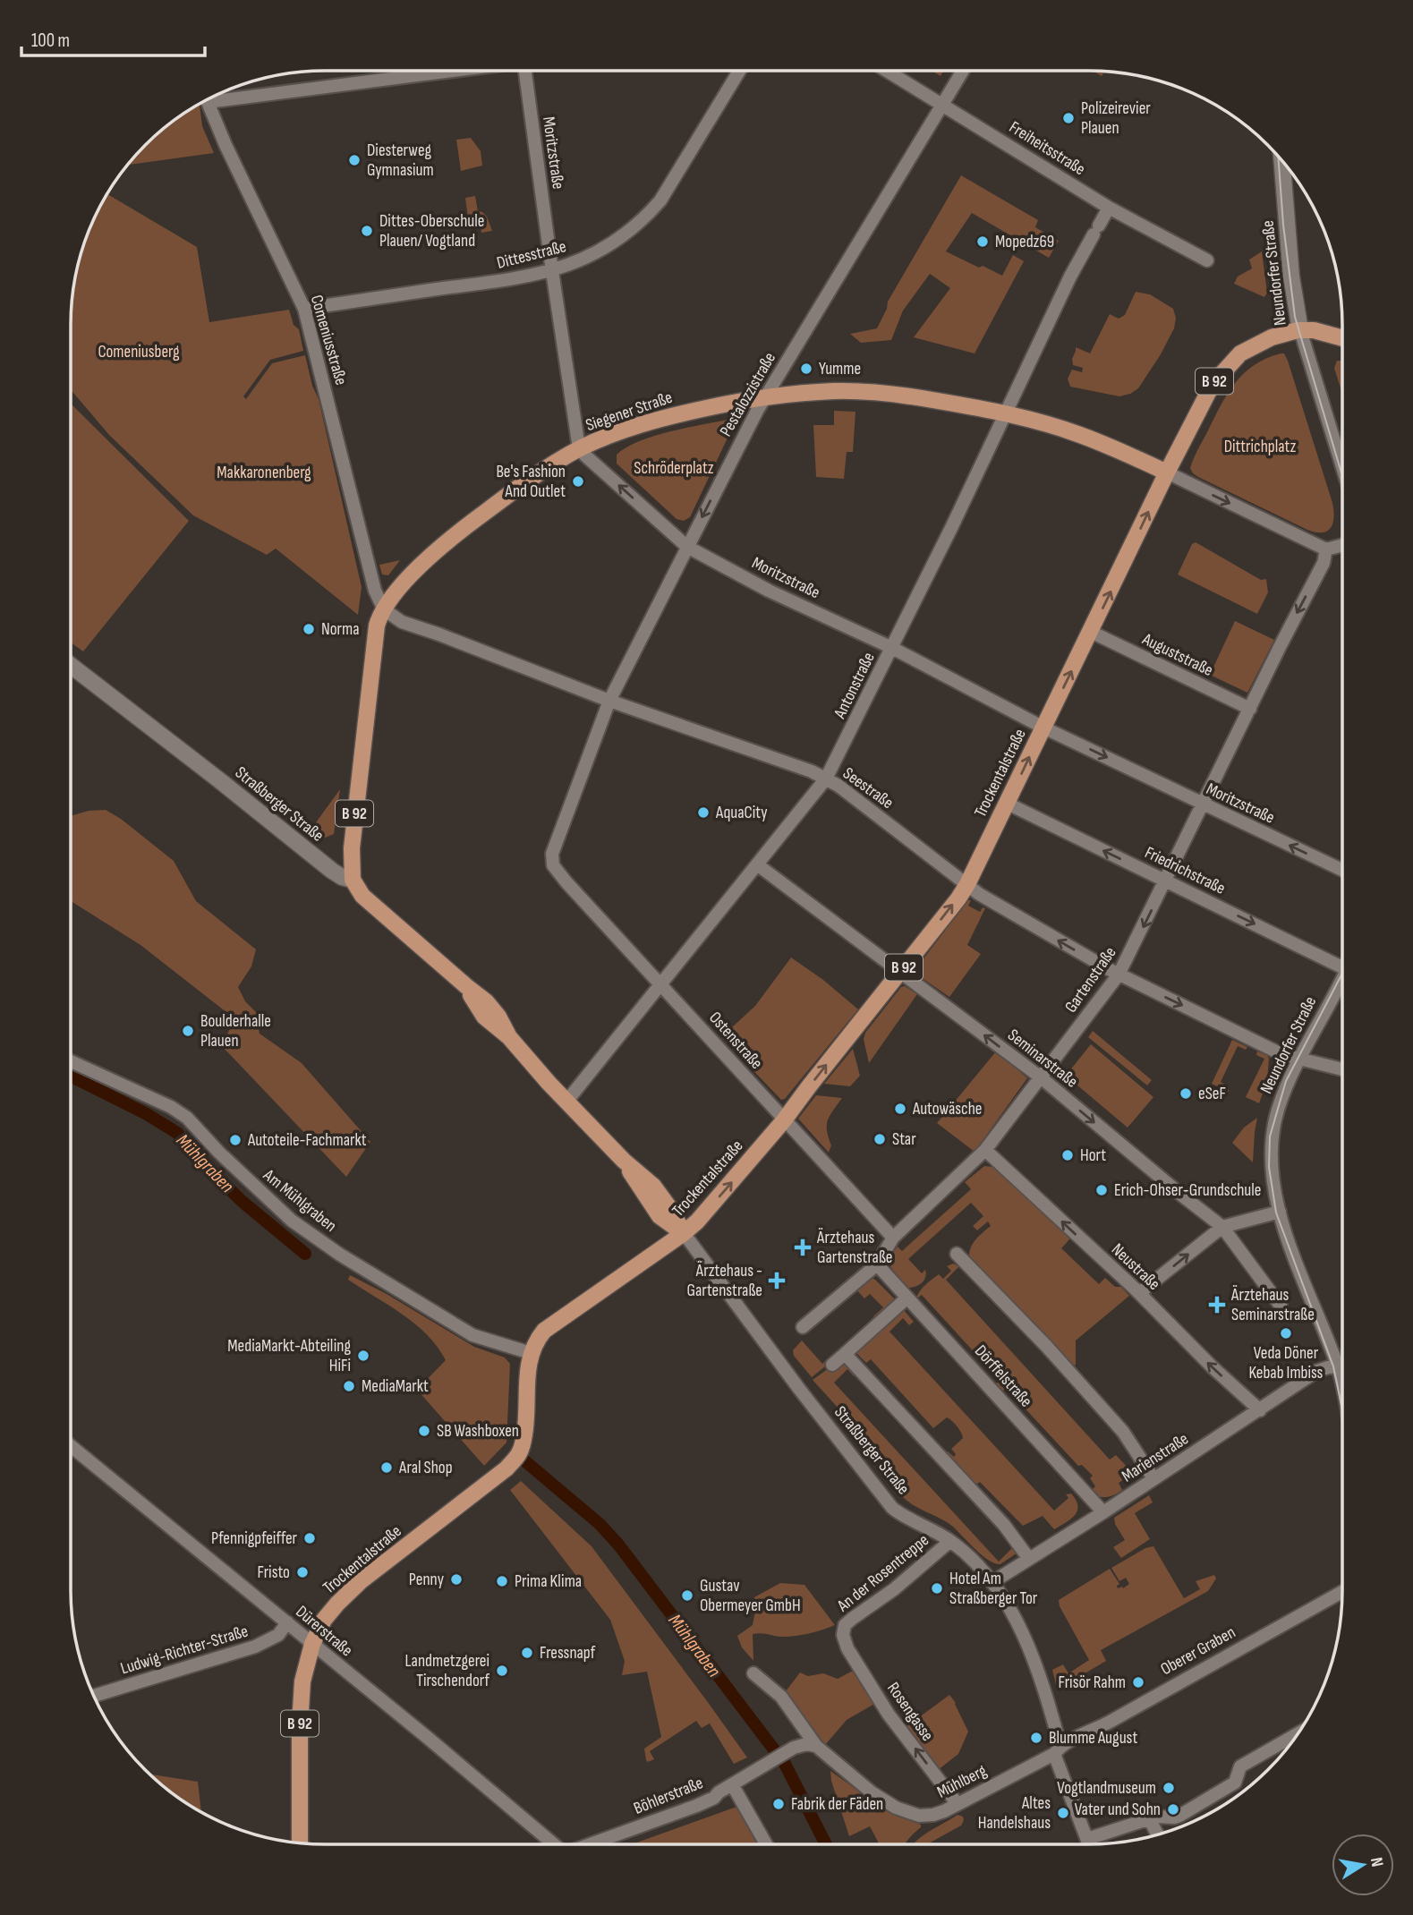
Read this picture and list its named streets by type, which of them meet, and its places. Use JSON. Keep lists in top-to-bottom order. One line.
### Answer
{"streets":{"main road":["Neundorfer Straße","B 92","Siegener Straße","Trockentalstraße","Straßberger Straße"],"street":["Freiheitsstraße","Moritzstraße","Dittesstraße","Comeniusstraße","Pestalozzistraße","Auguststraße","Antonstraße","Seestraße","Friedrichstraße","Gartenstraße","Ostenstraße","Seminarstraße","Am Mühlgraben","Neustraße","Dörffelstraße","Marienstraße","An der Rosentreppe","Dürerstraße","Ludwig-Richter-Straße","Oberer Graben","Rosengasse","Mühlberg","Böhlerstraße"]},"crossings":[["Freiheitsstraße","Pestalozzistraße"],["Freiheitsstraße","Antonstraße"],["Moritzstraße","Dittesstraße"],["Moritzstraße","Pestalozzistraße"],["Moritzstraße","Siegener Straße"],["Moritzstraße","Antonstraße"],["Moritzstraße","Trockentalstraße"],["Moritzstraße","Gartenstraße"],["Dittesstraße","Comeniusstraße"],["Neundorfer Straße","B 92"],["Neundorfer Straße","Seestraße"],["Neundorfer Straße","Marienstraße"],["Comeniusstraße","Siegener Straße"],["Comeniusstraße","Seestraße"],["B 92","Siegener Straße"],["B 92","Trockentalstraße"],["Pestalozzistraße","Siegener Straße"],["Pestalozzistraße","Seestraße"],["Pestalozzistraße","Ostenstraße"],["Siegener Straße","Antonstraße"],["Siegener Straße","Trockentalstraße"],["Siegener Straße","Seestraße"],["Siegener Straße","Straßberger Straße"],["Auguststraße","Trockentalstraße"],["Auguststraße","Gartenstraße"],["Antonstraße","Seestraße"],["Antonstraße","Straßberger Straße"],["Antonstraße","Ostenstraße"],["Antonstraße","Seminarstraße"],["Trockentalstraße","Seestraße"],["Trockentalstraße","Straßberger Straße"],["Trockentalstraße","Friedrichstraße"],["Trockentalstraße","Ostenstraße"],["Trockentalstraße","Seminarstraße"],["Trockentalstraße","Am Mühlgraben"],["Trockentalstraße","Dürerstraße"],["Seestraße","Gartenstraße"],["Straßberger Straße","Marienstraße"],["Straßberger Straße","An der Rosentreppe"],["Straßberger Straße","Oberer Graben"],["Straßberger Straße","Mühlberg"],["Friedrichstraße","Gartenstraße"],["Gartenstraße","Ostenstraße"],["Gartenstraße","Seminarstraße"],["Gartenstraße","Neustraße"],["Gartenstraße","Dörffelstraße"],["Neustraße","Marienstraße"],["Dörffelstraße","Marienstraße"],["An der Rosentreppe","Rosengasse"],["Dürerstraße","Ludwig-Richter-Straße"],["Oberer Graben","Mühlberg"],["Rosengasse","Mühlberg"],["Mühlberg","Böhlerstraße"]],"one_way":["Trockentalstraße","Rosengasse"],"water":["Mühlgraben"],"parks":["Comeniusberg","Dittrichplatz","Schröderplatz","Makkaronenberg"],"places":{"other":["Polizeirevier Plauen","Diesterweg Gymnasium","Dittes-Oberschule Plauen/ Vogtland","Mopedz69","Yumme","Be's Fashion And Outlet","Norma","AquaCity","Boulderhalle Plauen","eSeF","Autowäsche","Star","Autoteile-Fachmarkt","Hort","Erich-Ohser-Grundschule","Veda Döner Kebab Imbiss","MediaMarkt-Abteiling HiFi","MediaMarkt","SB Washboxen","Aral Shop","Pfennigpfeiffer","Fristo","Penny","Prima Klima","Hotel Am Straßberger Tor","Gustav Obermeyer GmbH","Fressnapf","Landmetzgerei Tirschendorf","Frisör Rahm","Blumme August","Vogtlandmuseum","Fabrik der Fäden","Vater und Sohn","Altes Handelshaus"],"health":["Ärztehaus Gartenstraße","Ärztehaus - Gartenstraße","Ärztehaus Seminarstraße"]},"scale_bar":"100 m","north":"right"}
